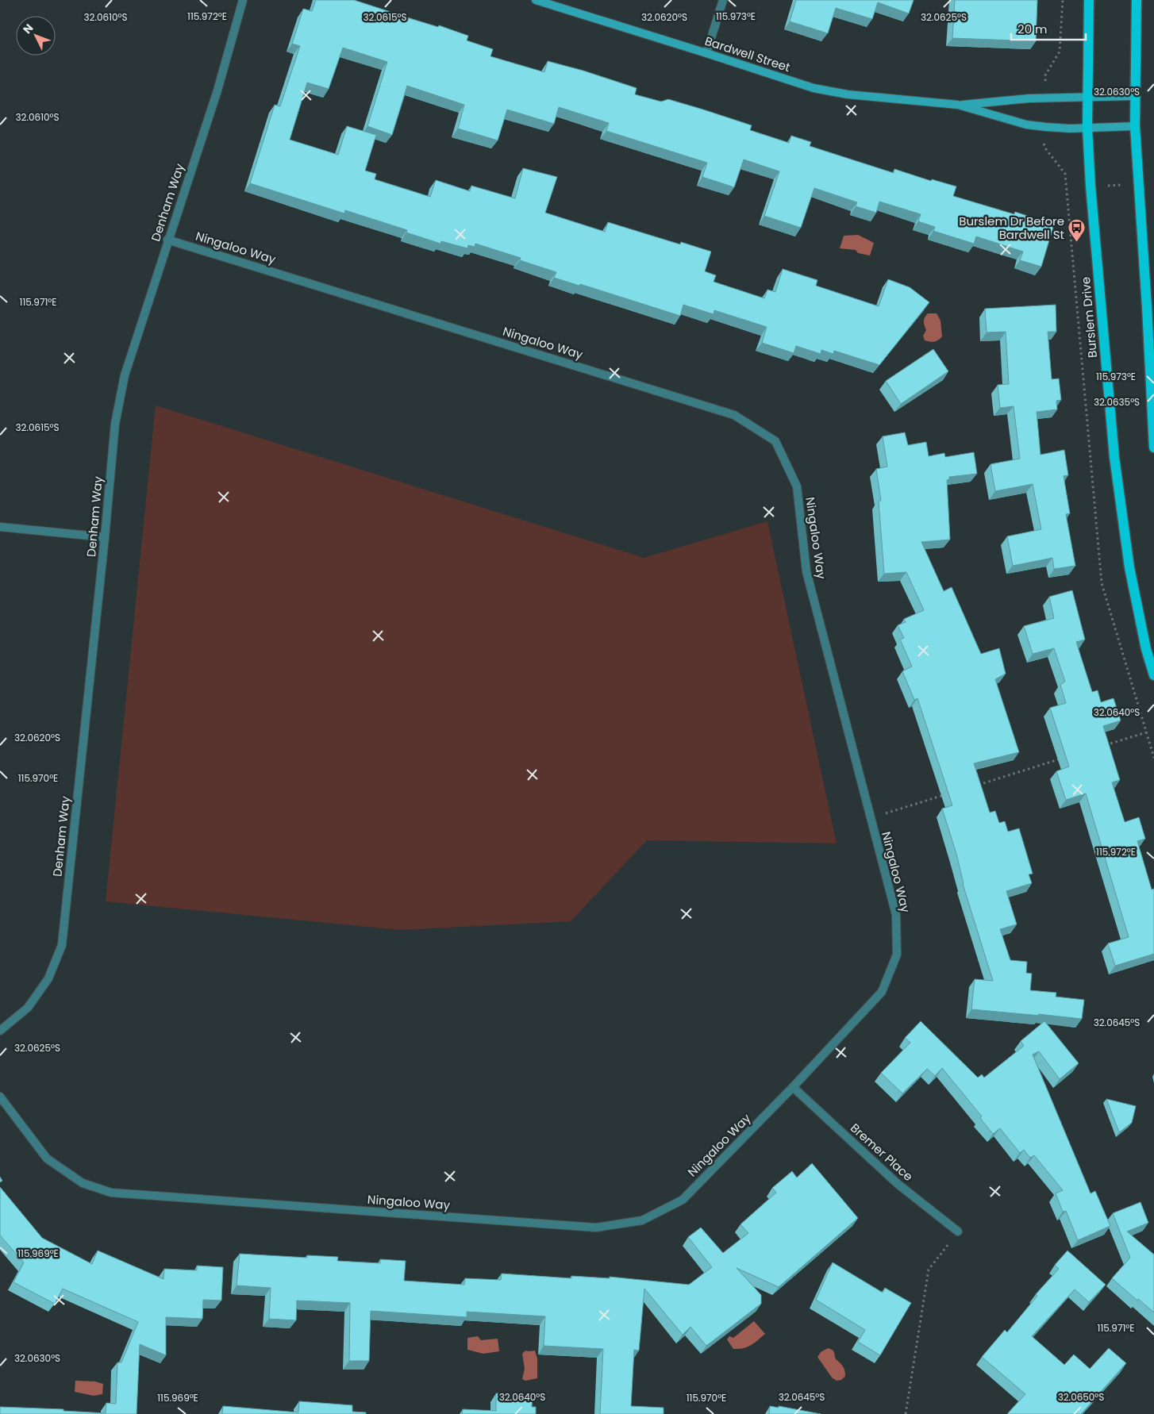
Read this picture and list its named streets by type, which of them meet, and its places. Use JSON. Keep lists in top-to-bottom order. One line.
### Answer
{"streets":{"main road":["Burslem Drive"],"street":["Bardwell Street","Denham Way","Ningaloo Way","Bremer Place"]},"crossings":[["Bardwell Street","Burslem Drive"],["Denham Way","Ningaloo Way"],["Ningaloo Way","Bremer Place"]],"places":{"bus stop":["Burslem Dr Before Bardwell St"]},"scale_bar":"20 m","north":"top left","coordinates":["115.972°E","115.973°E","32.0610°S","32.0615°S","32.0620°S","32.0625°S","32.0630°S","115.971°E","32.0635°S","32.0640°S","115.970°E","32.0645°S","115.969°E","32.0650°S"]}
